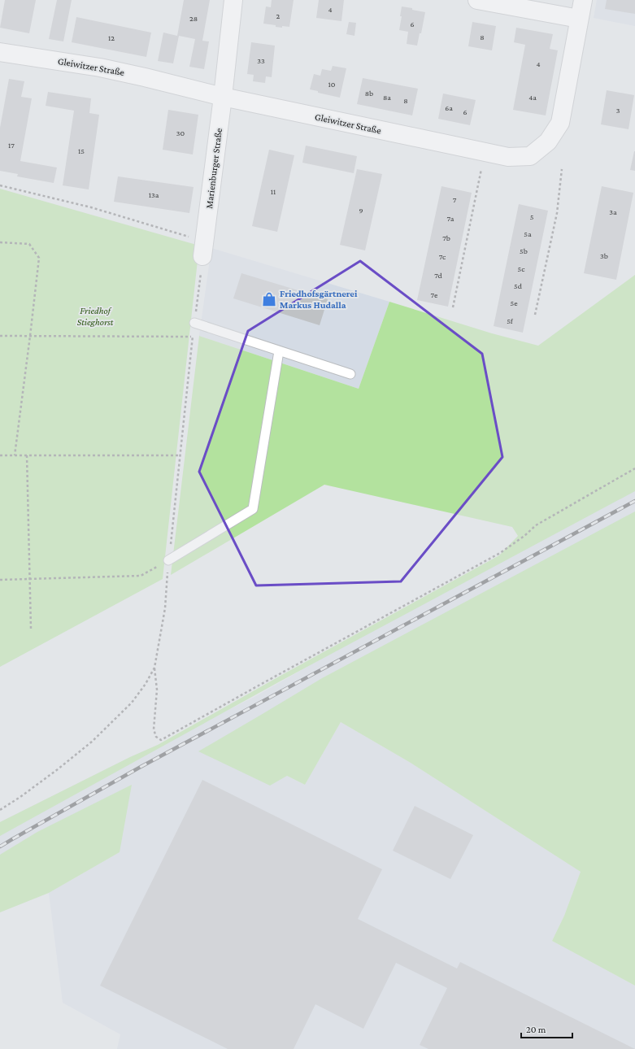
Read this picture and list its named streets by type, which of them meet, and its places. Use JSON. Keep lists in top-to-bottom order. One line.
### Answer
{"streets":{"street":["Gleiwitzer Straße","Marienburger Straße"]},"crossings":[["Gleiwitzer Straße","Marienburger Straße"]],"parks":["Friedhof Stieghorst"],"places":{"shop":["Friedhofsgärtnerei Markus Hudalla"]},"house_numbers":["4","2","28","6","8","12","33","4","10","8b","8a","4a","8","6a","3","6","30","17","15","11","13a","7","9","3a","5","7a","5a","7b","5b","3b","7c","5c","7d","5d","7e","5e","5f"],"scale_bar":"20 m"}
